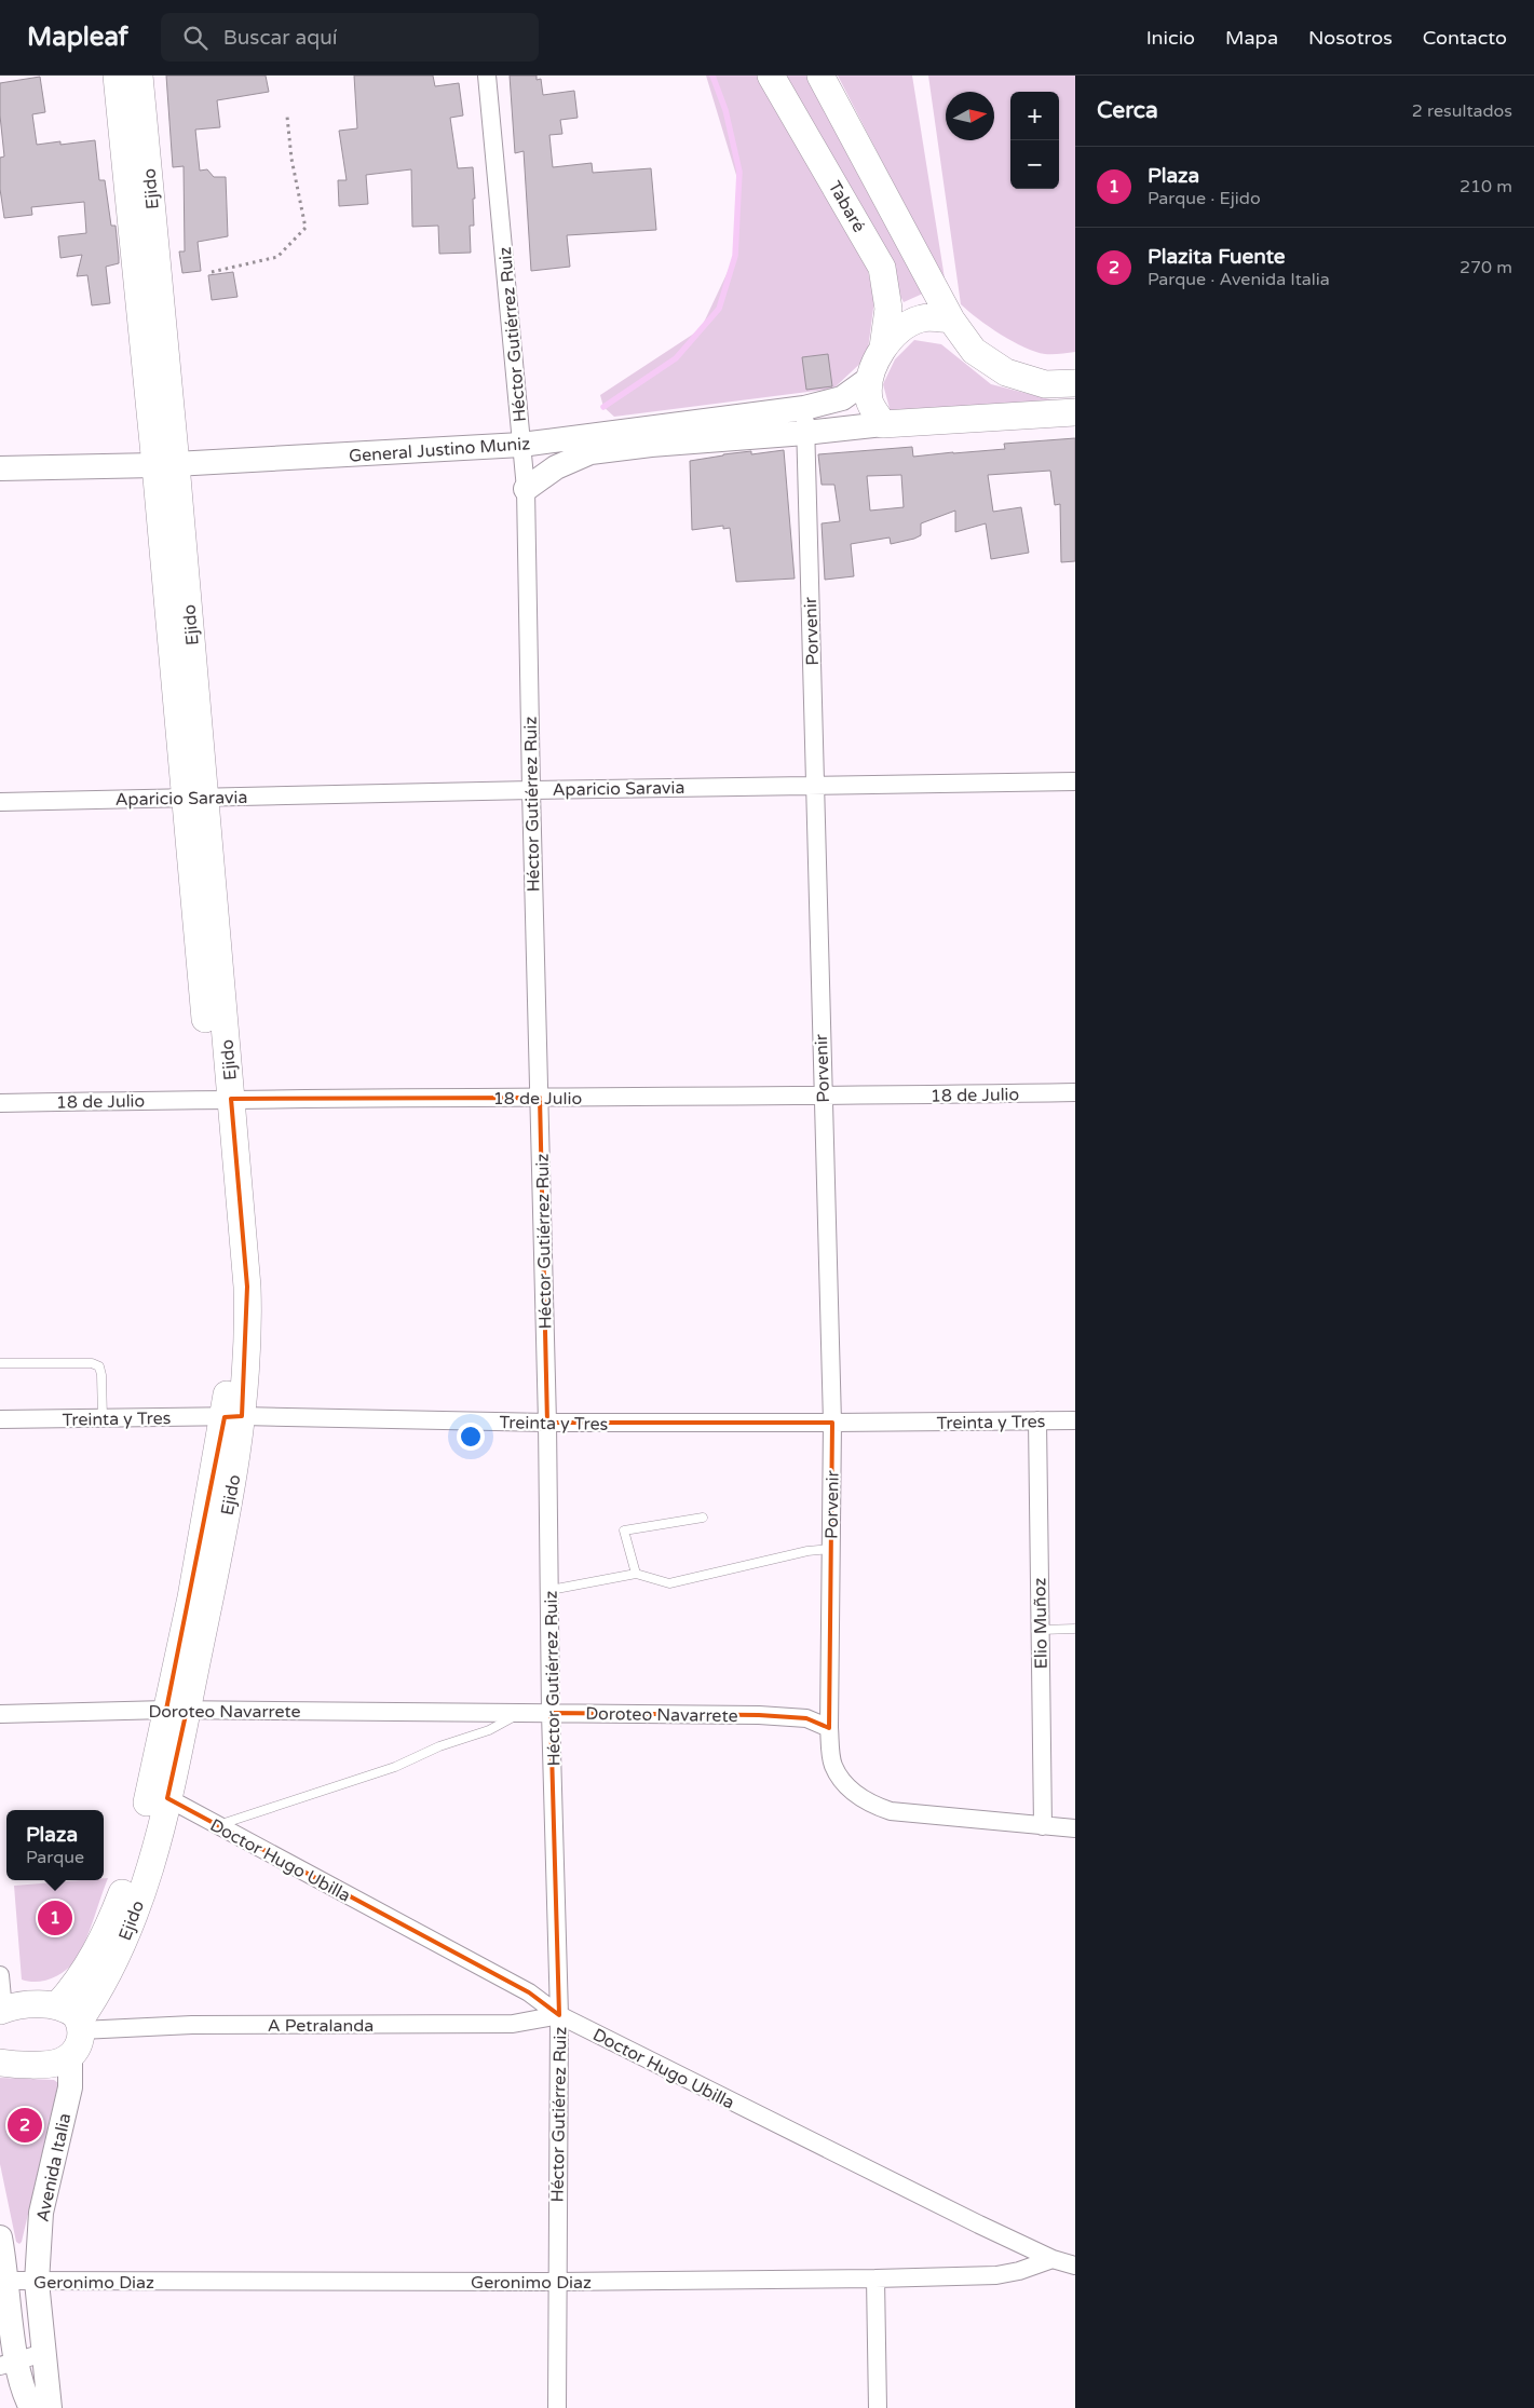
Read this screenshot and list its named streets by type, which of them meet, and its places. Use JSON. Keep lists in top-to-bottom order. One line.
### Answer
{"streets":{"main road":["Ejido","Tabaré"],"street":["Héctor Gutiérrez Ruiz","General Justino Muniz","Porvenir","Aparicio Saravia","18 de Julio","Treinta y Tres","Elio Muñoz","Doroteo Navarrete","Doctor Hugo Ubilla","A Petralanda","Avenida Italia","Geronimo Diaz"]},"crossings":[["Ejido","General Justino Muniz"],["Ejido","Aparicio Saravia"],["Ejido","18 de Julio"],["Ejido","Treinta y Tres"],["Ejido","Doroteo Navarrete"],["Ejido","Doctor Hugo Ubilla"],["Ejido","A Petralanda"],["Ejido","Avenida Italia"],["Héctor Gutiérrez Ruiz","General Justino Muniz"],["Héctor Gutiérrez Ruiz","Aparicio Saravia"],["Héctor Gutiérrez Ruiz","18 de Julio"],["Héctor Gutiérrez Ruiz","Treinta y Tres"],["Héctor Gutiérrez Ruiz","Doroteo Navarrete"],["Héctor Gutiérrez Ruiz","Doctor Hugo Ubilla"],["Héctor Gutiérrez Ruiz","A Petralanda"],["Héctor Gutiérrez Ruiz","Geronimo Diaz"],["General Justino Muniz","Porvenir"],["Porvenir","Aparicio Saravia"],["Porvenir","18 de Julio"],["Porvenir","Treinta y Tres"],["Porvenir","Doroteo Navarrete"],["Treinta y Tres","Elio Muñoz"],["Doctor Hugo Ubilla","A Petralanda"],["Doctor Hugo Ubilla","Geronimo Diaz"],["Avenida Italia","Geronimo Diaz"]],"north":"right","page":{"header":"Mapleaf","search":"Buscar aquí","nav":["Inicio","Mapa","Nosotros","Contacto"],"heading":["Cerca","2 resultados"],"map_buttons":["+","−"],"list":[{"mark":"1","name":"Plaza","note":"Parque · Ejido","value":"210 m"},{"mark":"2","name":"Plazita Fuente","note":"Parque · Avenida Italia","value":"270 m"}],"popup":["Plaza","Parque"],"pins":["1","2"]}}
